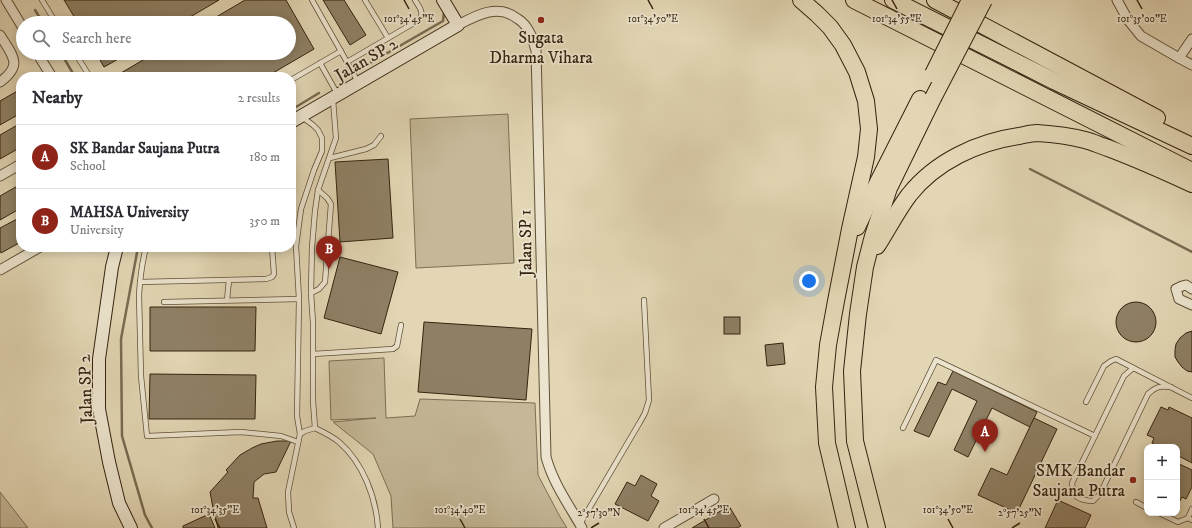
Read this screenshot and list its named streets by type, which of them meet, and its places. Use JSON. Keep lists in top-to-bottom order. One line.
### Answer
{"streets":{"street":["Jalan SP 2","Jalan SP 1"]},"crossings":[["Jalan SP 2","Jalan SP 1"]],"places":["Sugata Dharma Vihara","SMK Bandar Saujana Putra"],"page":{"search":"Search here","heading":["Nearby","2 results"],"list":[{"mark":"A","name":"SK Bandar Saujana Putra","note":"School","value":"180 m"},{"mark":"B","name":"MAHSA University","note":"University","value":"350 m"}],"pins":["B","A"],"map_buttons":["+","−"]},"coordinates":["101°34'45\"E","101°34'50\"E","101°34'55\"E","101°35'00\"E","101°34'35\"E","101°34'40\"E","2°57'30\"N","2°57'25\"N"]}
